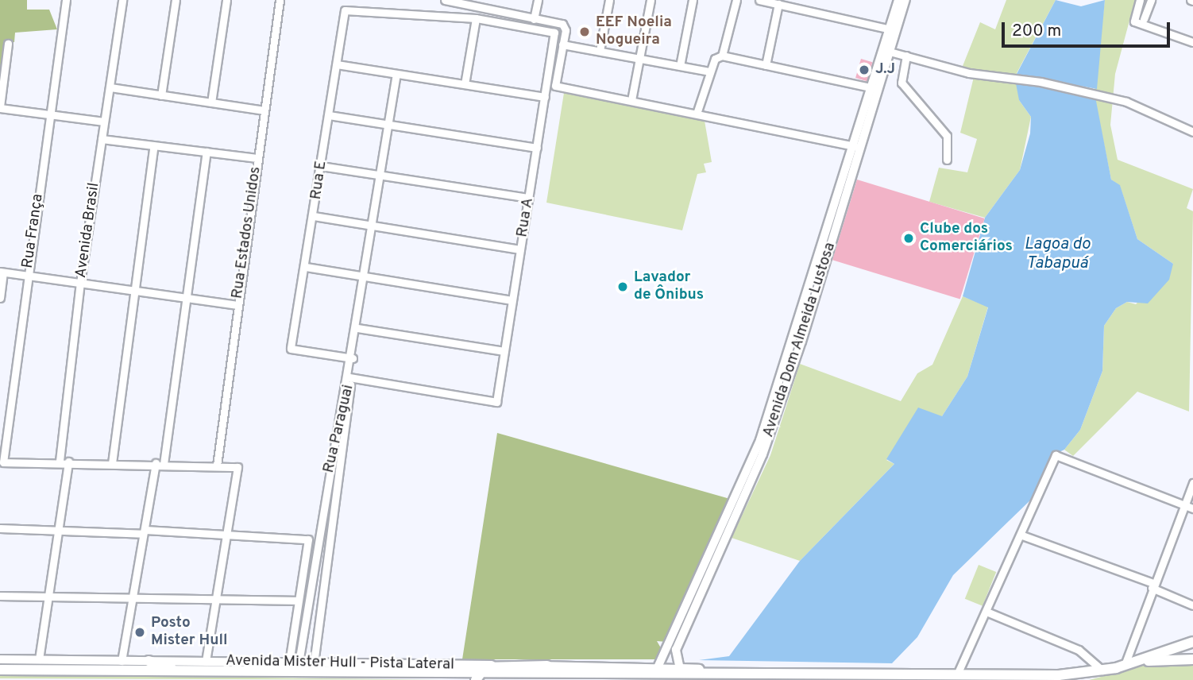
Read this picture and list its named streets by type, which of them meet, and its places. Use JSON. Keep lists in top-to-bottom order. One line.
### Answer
{"streets":{"main road":["Avenida Dom Almeida Lustosa","Avenida Mister Hull - Pista Lateral"],"street":["Rua E","Rua A","Avenida Brasil","Rua França","Rua Estados Unidos","Rua Paraguai"]},"crossings":[["Rua E","Rua A"],["Rua A","Rua Paraguai"],["Avenida Brasil","Rua França"],["Avenida Brasil","Avenida Mister Hull - Pista Lateral"],["Avenida Dom Almeida Lustosa","Avenida Mister Hull - Pista Lateral"],["Rua Paraguai","Avenida Mister Hull - Pista Lateral"]],"water":["Lagoa do Tabapuá"],"places":["EEF Noelia Nogueira","J.J","Clube dos Comerciários","Lavador de Ônibus","Posto Mister Hull"],"scale_bar":"200 m"}
